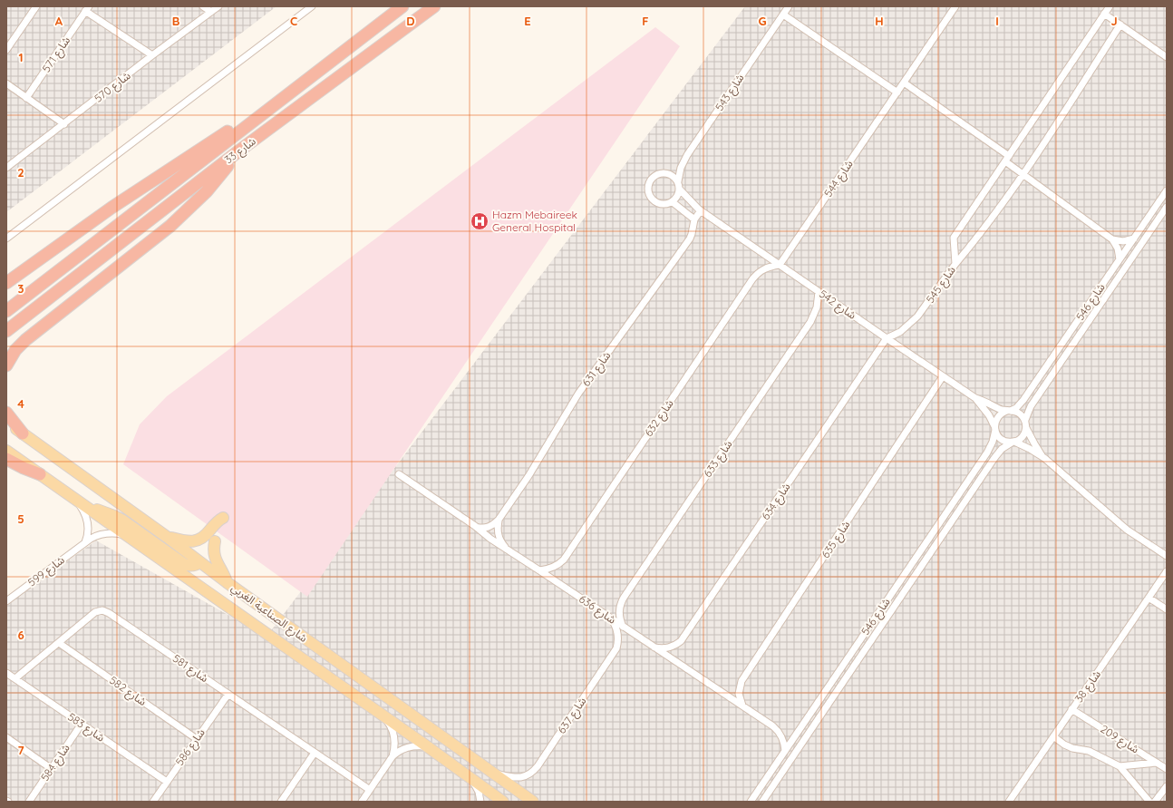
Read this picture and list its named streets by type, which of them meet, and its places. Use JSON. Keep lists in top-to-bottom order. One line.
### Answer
{"streets":{"highway":["شارع 33"],"main road":["شارع الصناعية الغربي"],"street":["شارع 571","شارع 570","شارع 543","شارع 544","شارع 545","شارع 546","شارع 542","شارع 631","شارع 632","شارع 633","شارع 634","شارع 635","شارع 599","شارع 636","شارع 581","شارع 38","شارع 582","شارع 637","شارع 583","شارع 209","شارع 586","شارع 584"]},"crossings":[["شارع 571","شارع 570"],["شارع 543","شارع 542"],["شارع 544","شارع 542"],["شارع 544","شارع 632"],["شارع 545","شارع 542"],["شارع 545","شارع 634"],["شارع 546","شارع 542"],["شارع 546","شارع 636"],["شارع 542","شارع 632"],["شارع 542","شارع 633"],["شارع 542","شارع 634"],["شارع 542","شارع 635"],["شارع 632","شارع 636"],["شارع 633","شارع 636"],["شارع 634","شارع 636"],["شارع 635","شارع 636"],["شارع 599","شارع الصناعية الغربي"],["شارع 636","شارع 637"],["شارع الصناعية الغربي","شارع 637"],["شارع 581","شارع 582"],["شارع 581","شارع 583"],["شارع 581","شارع 586"],["شارع 38","شارع 209"],["شارع 582","شارع 586"],["شارع 583","شارع 586"],["شارع 583","شارع 584"]],"places":{"hospital":["Hazm Mebaireek General Hospital"]},"grid":{"columns":["A","B","C","D","E","F","G","H","I","J"],"rows":["1","2","3","4","5","6","7"]}}
